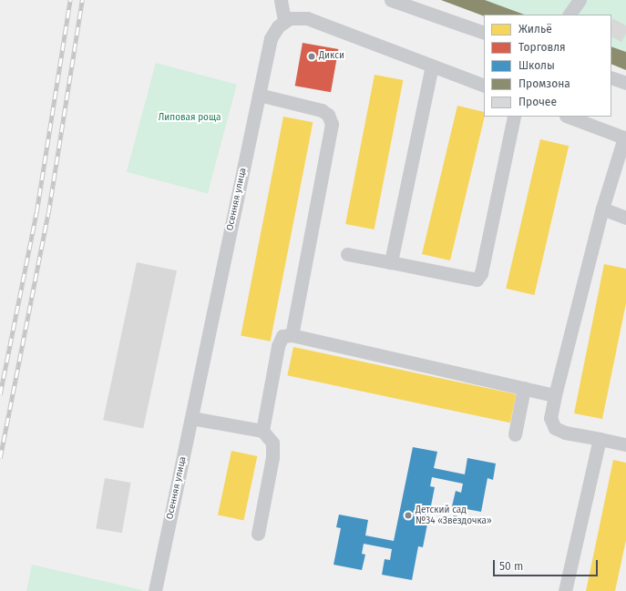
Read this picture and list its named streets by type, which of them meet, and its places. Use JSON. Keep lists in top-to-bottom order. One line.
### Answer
{"streets":{"street":["Осенняя улица"]},"parks":["Липовая роща"],"places":["Дикси","Детский сад №34 «Звёздочка»"],"legend":["Жильё","Торговля","Школы","Промзона","Прочее"],"scale_bar":"50 m"}
